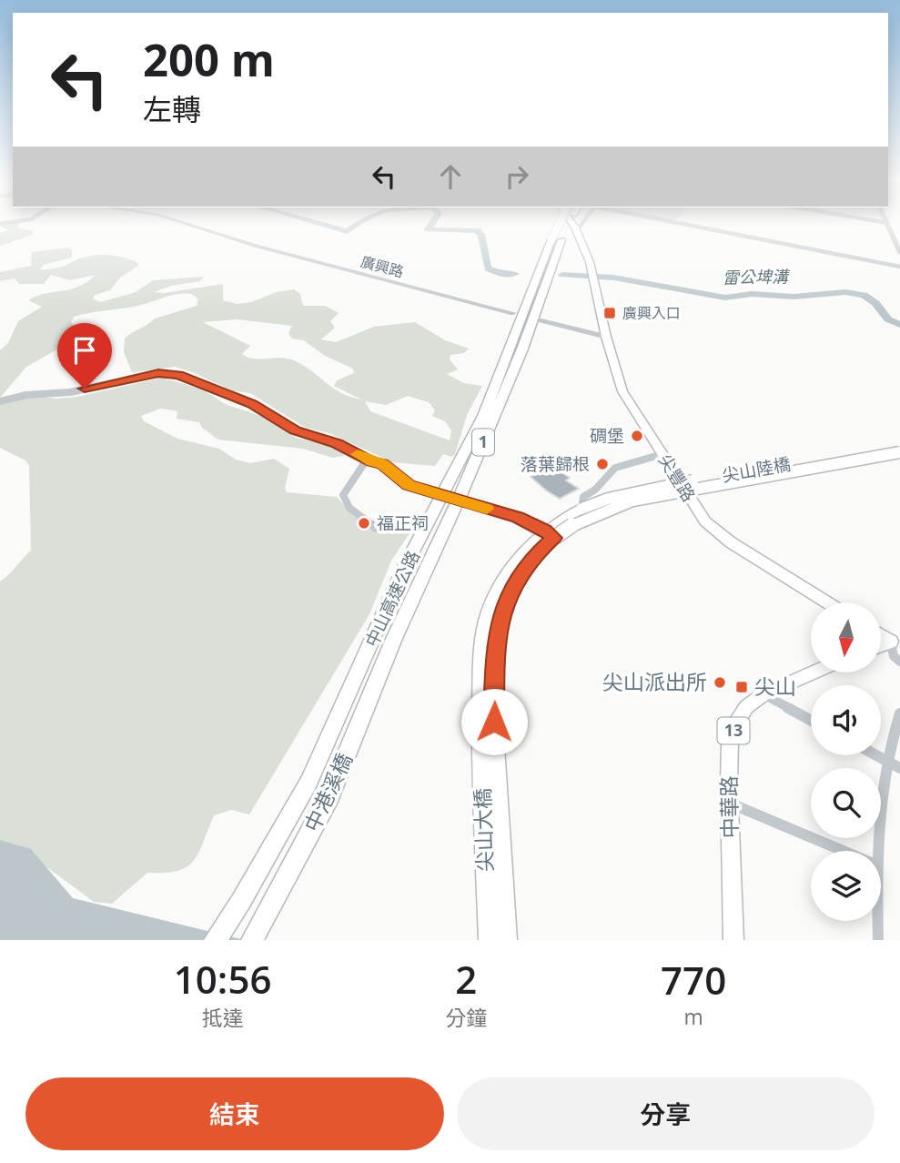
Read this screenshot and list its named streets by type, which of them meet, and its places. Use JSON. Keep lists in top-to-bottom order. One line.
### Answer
{"streets":{"highway":["1","中山高速公路","中港溪橋"],"main road":["尖山陸橋","尖豐路","13","中華路","尖山大橋"],"street":["廣興路"]},"crossings":[["中山高速公路","中港溪橋"]],"water":["雷公埤溝"],"places":{"transit":["廣興入口","尖山"],"other":["碉堡","落葉歸根","福正祠","尖山派出所"]},"north":"bottom","page":{"turn":["200 m","左轉"],"eta":["10:56","抵達","2","分鐘","770","m"],"buttons":["結束","分享"]}}
